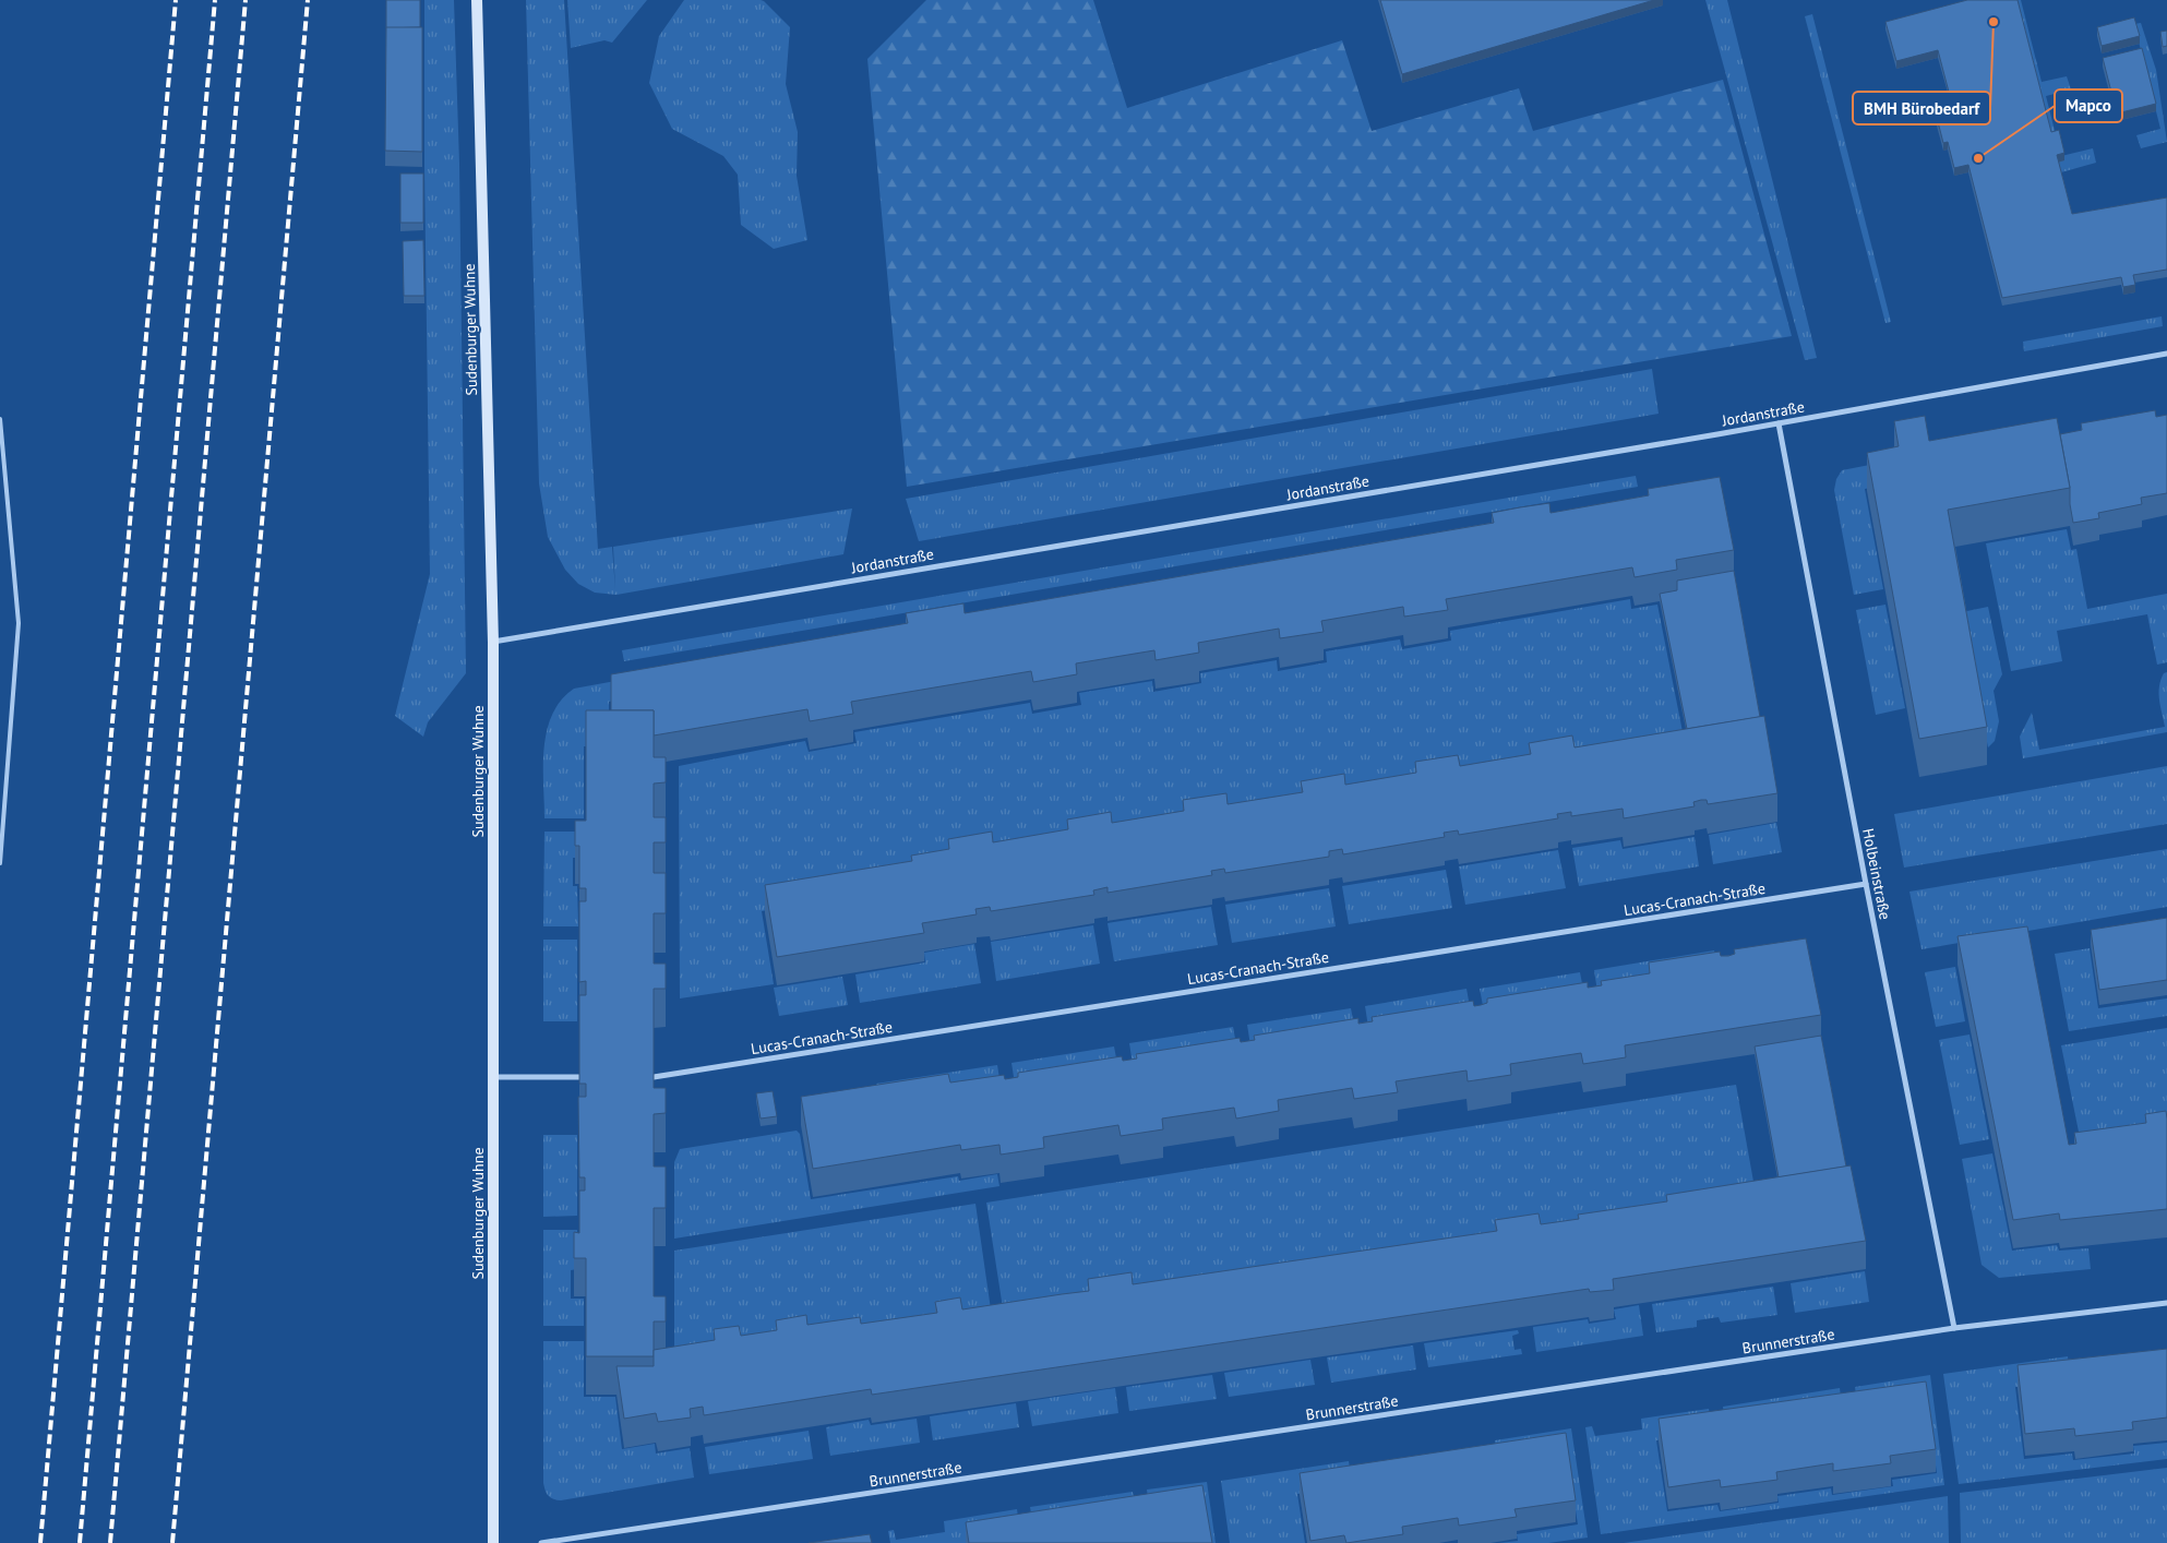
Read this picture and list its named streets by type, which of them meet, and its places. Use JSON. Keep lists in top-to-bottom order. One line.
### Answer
{"streets":{"street":["Sudenburger Wuhne","Jordanstraße","Holbeinstraße","Lucas-Cranach-Straße","Brunnerstraße"]},"crossings":[["Sudenburger Wuhne","Jordanstraße"],["Jordanstraße","Holbeinstraße"],["Holbeinstraße","Lucas-Cranach-Straße"],["Holbeinstraße","Brunnerstraße"]],"places":["BMH Bürobedarf","Mapco"]}
